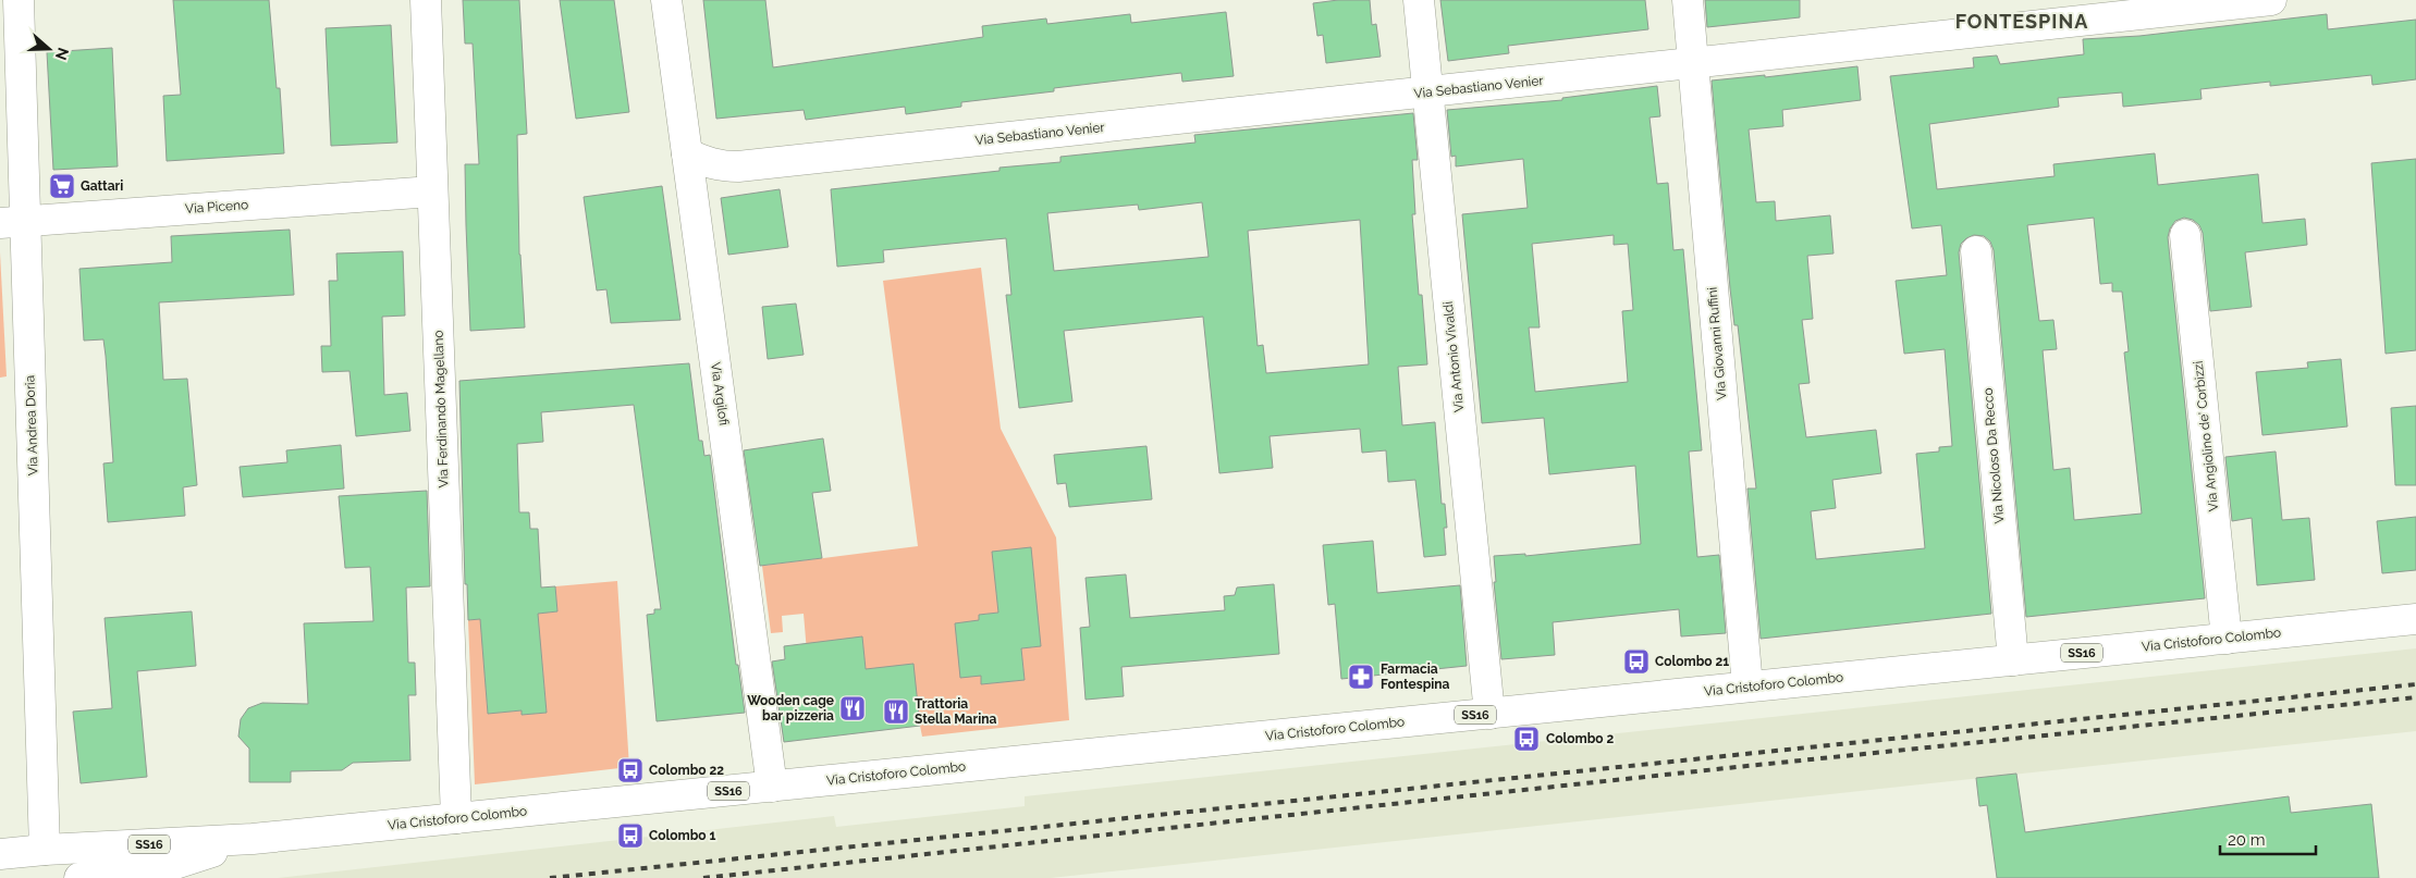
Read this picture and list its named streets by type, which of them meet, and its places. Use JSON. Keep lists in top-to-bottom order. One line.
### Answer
{"streets":{"street":["Via Sebastiano Venier","Via Piceno","Via Giovanni Ruffini","Via Antonio Vivaldi","Via Argilofi","Via Ferdinando Magellano","Via Andrea Doria","Via Angiolino de' Corbizzi","Via Nicoloso Da Recco","Via Cristoforo Colombo","SS16"]},"crossings":[["Via Sebastiano Venier","Via Giovanni Ruffini"],["Via Sebastiano Venier","Via Antonio Vivaldi"],["Via Sebastiano Venier","Via Argilofi"],["Via Piceno","Via Ferdinando Magellano"],["Via Piceno","Via Andrea Doria"],["Via Giovanni Ruffini","Via Cristoforo Colombo"],["Via Antonio Vivaldi","Via Cristoforo Colombo"],["Via Argilofi","Via Cristoforo Colombo"],["Via Ferdinando Magellano","Via Cristoforo Colombo"],["Via Andrea Doria","Via Cristoforo Colombo"],["Via Angiolino de' Corbizzi","Via Cristoforo Colombo"],["Via Nicoloso Da Recco","Via Cristoforo Colombo"]],"districts":["FONTESPINA"],"places":{"supermarket":["Gattari"],"bus stop":["Colombo 21","Colombo 2","Colombo 22","Colombo 1"],"pharmacy":["Farmacia Fontespina"],"restaurant":["Wooden cage bar pizzeria","Trattoria Stella Marina"]},"scale_bar":"20 m","north":"right"}
